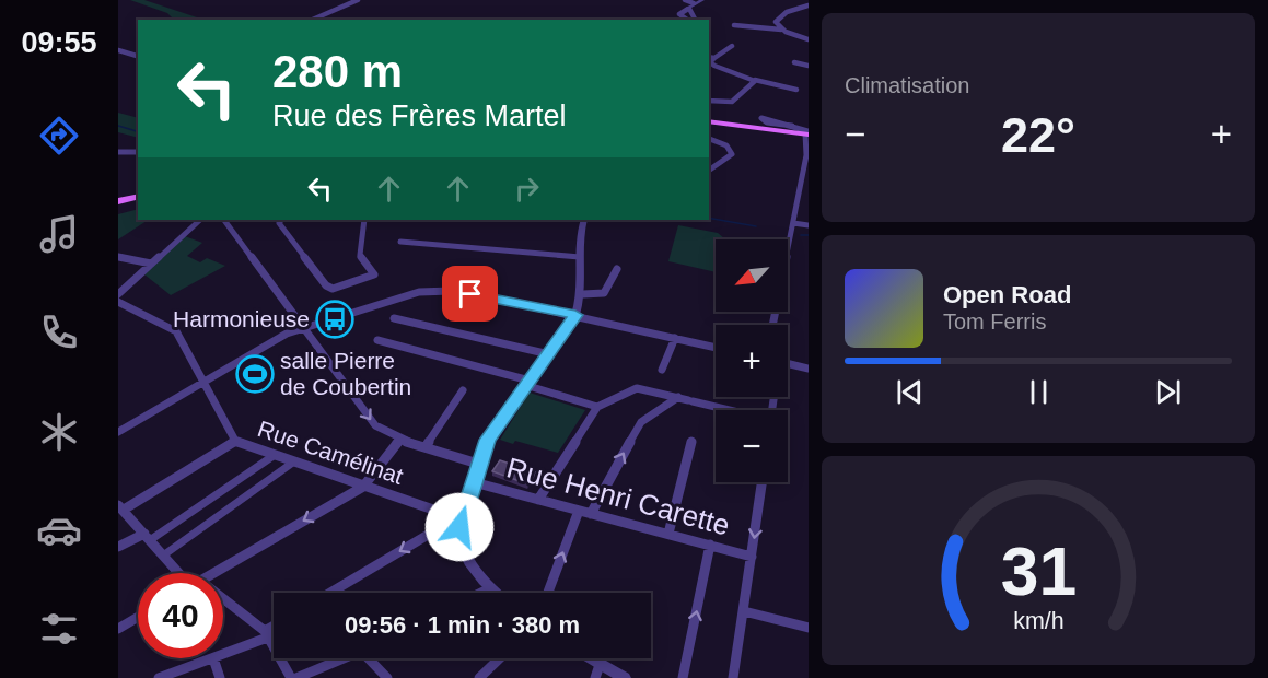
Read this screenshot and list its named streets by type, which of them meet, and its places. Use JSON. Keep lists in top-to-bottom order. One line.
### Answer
{"streets":{"street":["Rue Camélinat","Rue Henri Carette"]},"places":{"bus stop":["Harmonieuse"],"sports":["salle Pierre de Coubertin"]},"north":"bottom left","page":{"tabs":"09:55","tile":"Climatisation","turn":["280 m","Rue des Frères Martel"],"heat":["−","22°","+"],"map_buttons":["+","−"],"song":["Open Road","Tom Ferris"],"limit":"40","trip":"09:56 · 1 min · 380 m","gauge":["31","km/h"]}}
